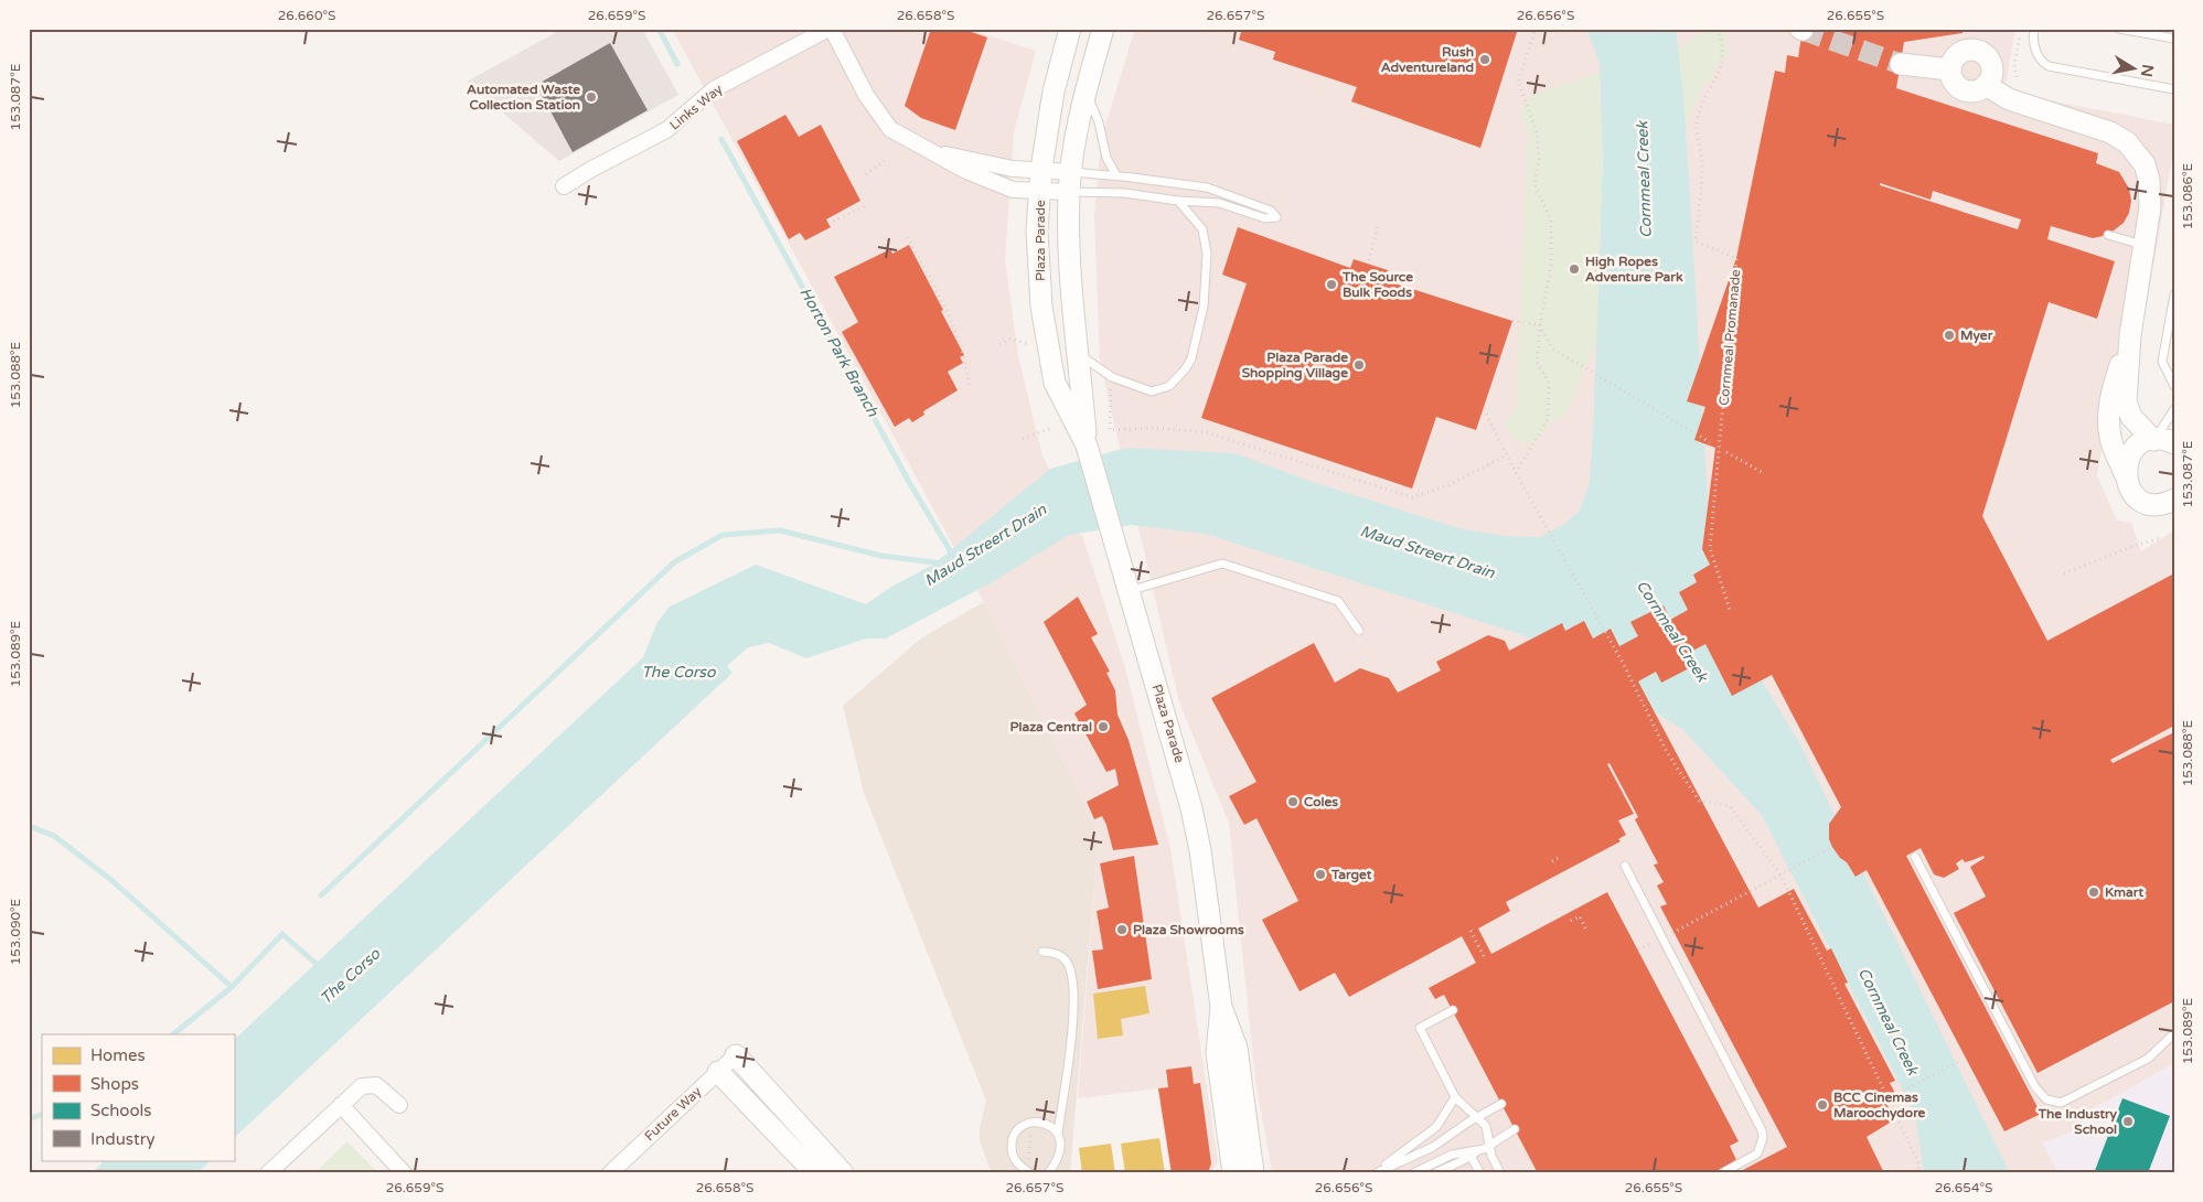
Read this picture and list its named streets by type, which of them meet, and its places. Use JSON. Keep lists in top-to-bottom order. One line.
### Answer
{"streets":{"main road":["Plaza Parade"],"street":["Links Way","Future Way"],"path":["Cornmeal Promanade"]},"water":["Cornmeal Creek","Horton Park Branch","Maud Streert Drain","The Corso"],"places":["Rush Adventureland","Automated Waste Collection Station","High Ropes Adventure Park","The Source Bulk Foods","Myer","Plaza Parade Shopping Village","Plaza Central","Coles","Target","Kmart","Plaza Showrooms","BCC Cinemas Maroochydore","The Industry School"],"legend":["Homes","Shops","Schools","Industry"],"north":"right","coordinates":["26.660°S","26.659°S","26.658°S","26.657°S","26.656°S","26.655°S","153.087°E","153.086°E","153.088°E","153.089°E","153.090°E","26.654°S"]}
